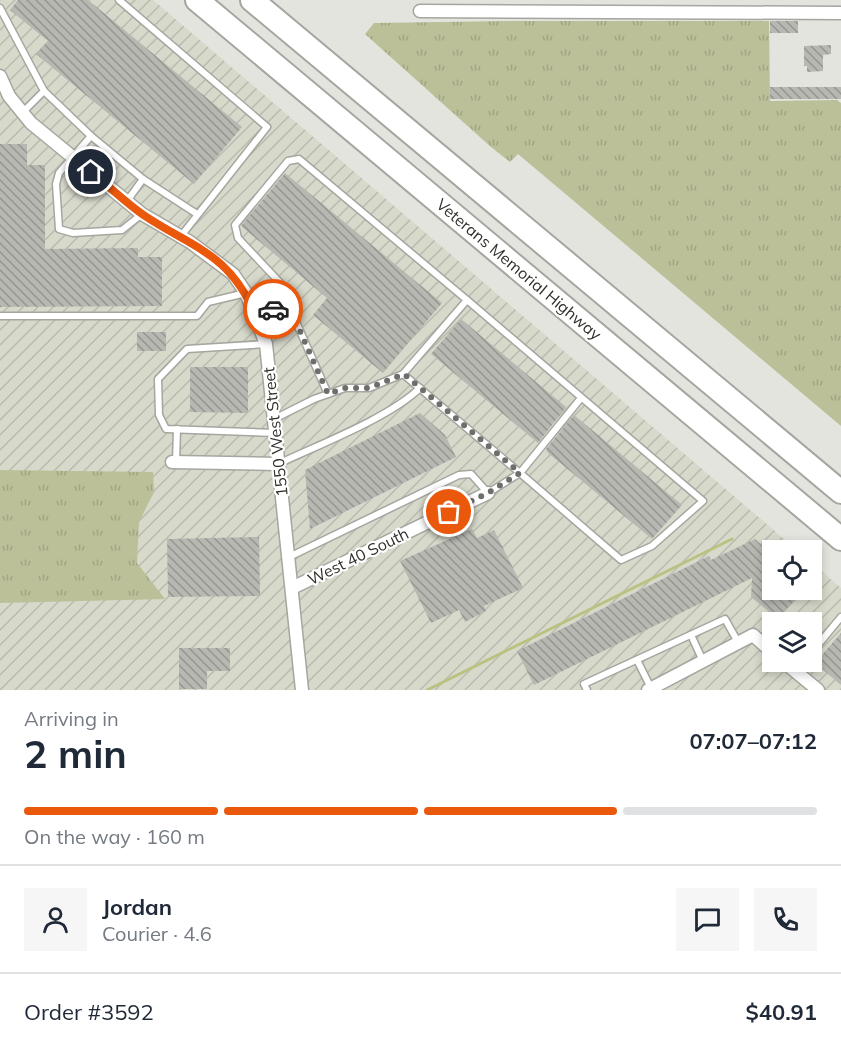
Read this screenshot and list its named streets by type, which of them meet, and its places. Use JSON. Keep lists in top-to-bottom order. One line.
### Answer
{"streets":{"highway":["Veterans Memorial Highway"],"street":["1550 West Street","West 40 South"]},"crossings":[["1550 West Street","West 40 South"]],"page":{"heading":["2 min","Arriving in","07:07–07:12"],"panel":["Jordan","Courier · 4.6","Order #3592","$40.91"],"bar":"On the way · 160 m"}}
